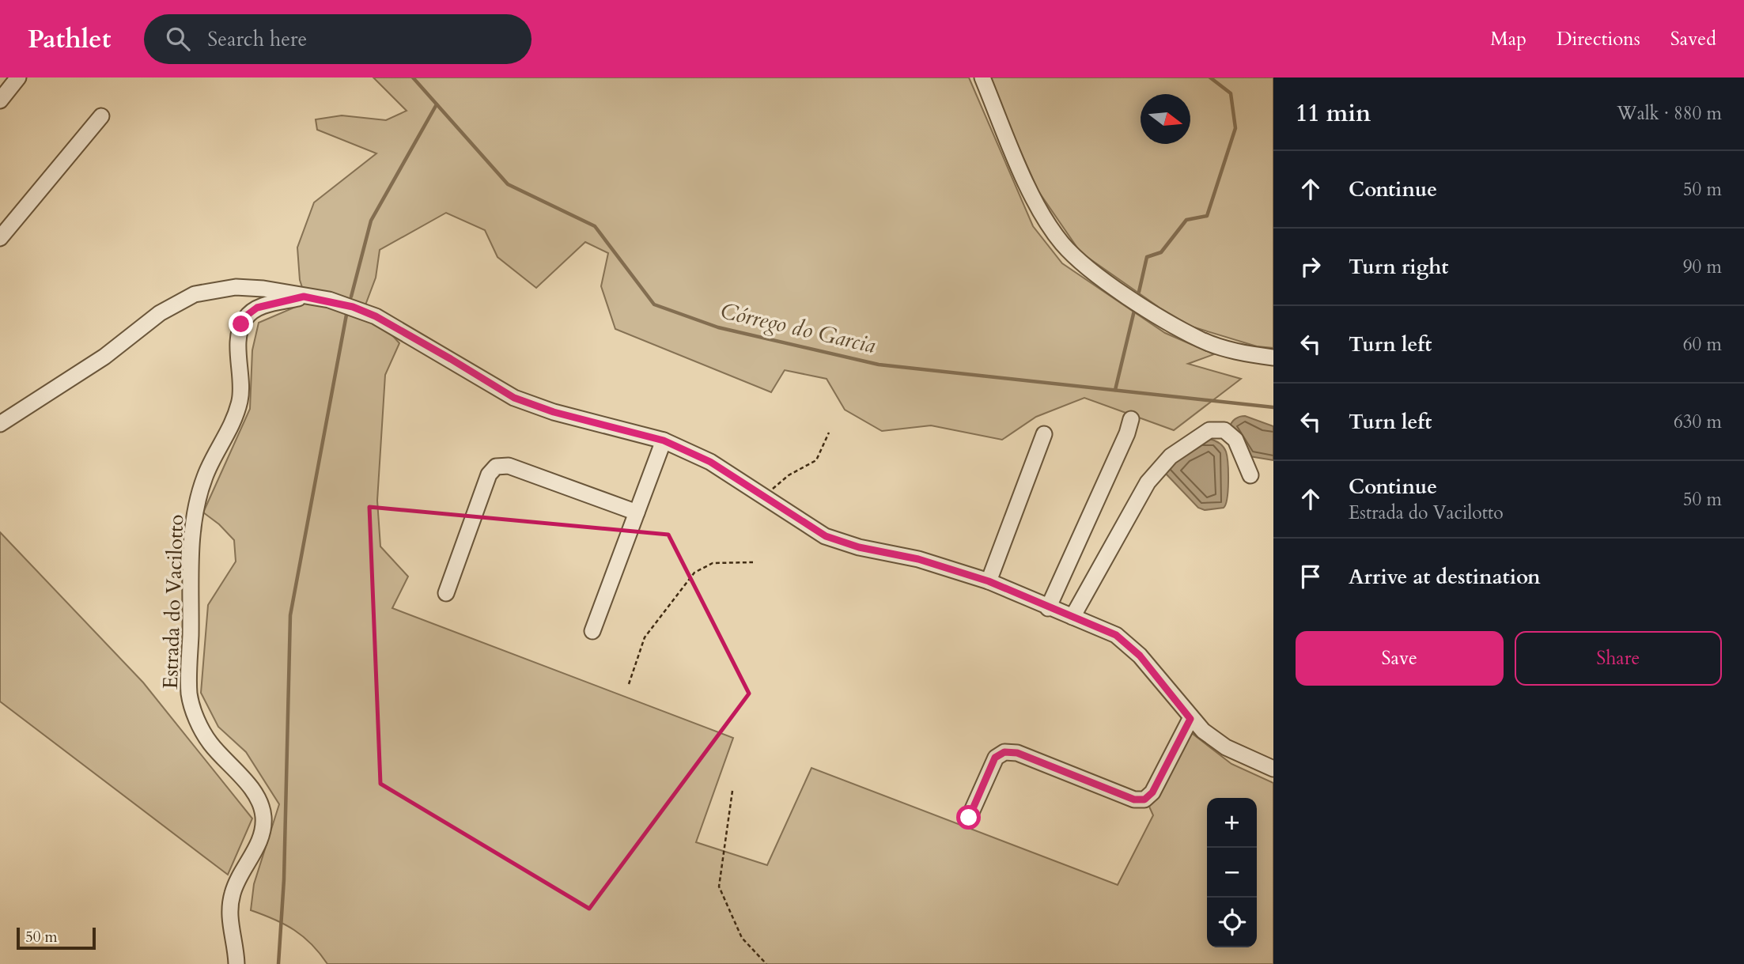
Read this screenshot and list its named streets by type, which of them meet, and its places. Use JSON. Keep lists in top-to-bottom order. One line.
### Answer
{"streets":{"street":["Estrada do Vacilotto"]},"water":["Córrego do Garcia"],"scale_bar":"50 m","north":"right","page":{"header":"Pathlet","search":"Search here","nav":["Map","Directions","Saved"],"heading":["11 min","Walk · 880 m"],"list":[["Continue","50 m"],["Turn right","90 m"],["Turn left","60 m"],["Turn left","630 m"],["Continue","Estrada do Vacilotto","50 m"],"Arrive at destination"],"buttons":["Save","Share"],"map_buttons":["+","−"],"scale":"50 m"}}
